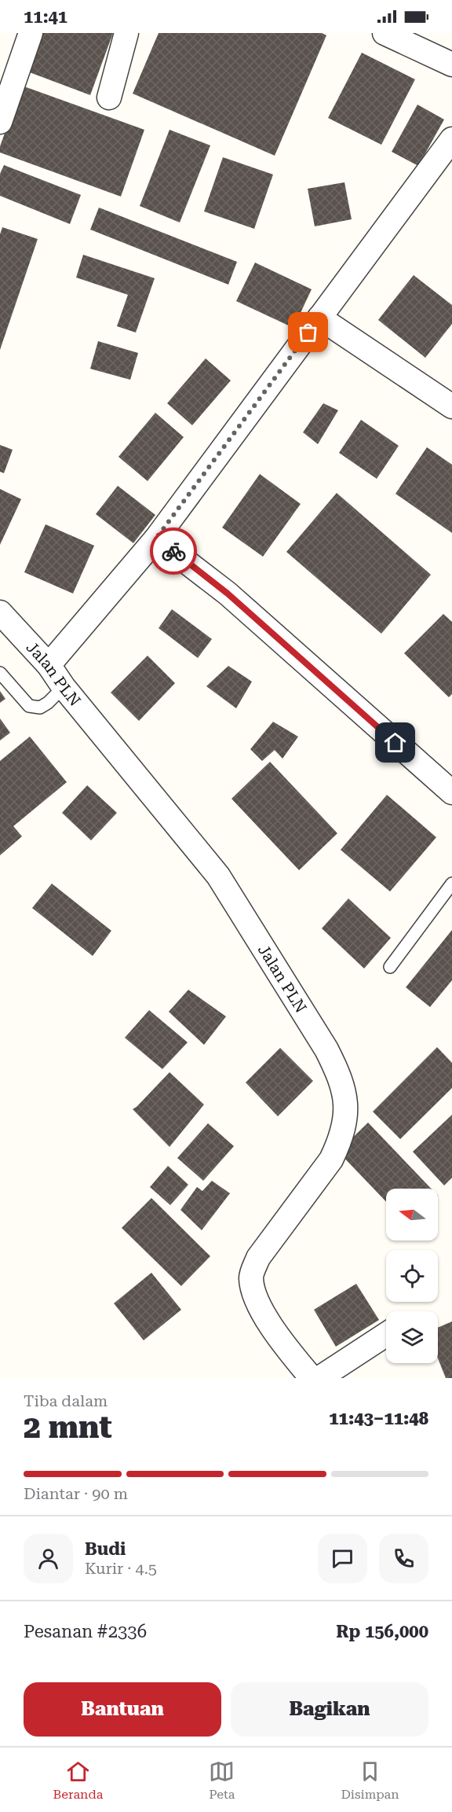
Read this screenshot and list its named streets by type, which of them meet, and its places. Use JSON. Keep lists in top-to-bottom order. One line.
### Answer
{"streets":{"street":["Jalan PLN"]},"north":"left","page":{"status":"11:41","heading":["2 mnt","Tiba dalam","11:43–11:48"],"panel":["Budi","Kurir · 4.5","Pesanan #2336","Rp 156,000"],"bar":"Diantar · 90 m","buttons":["Bantuan","Bagikan"],"tabs":["Beranda","Peta","Disimpan"]}}
